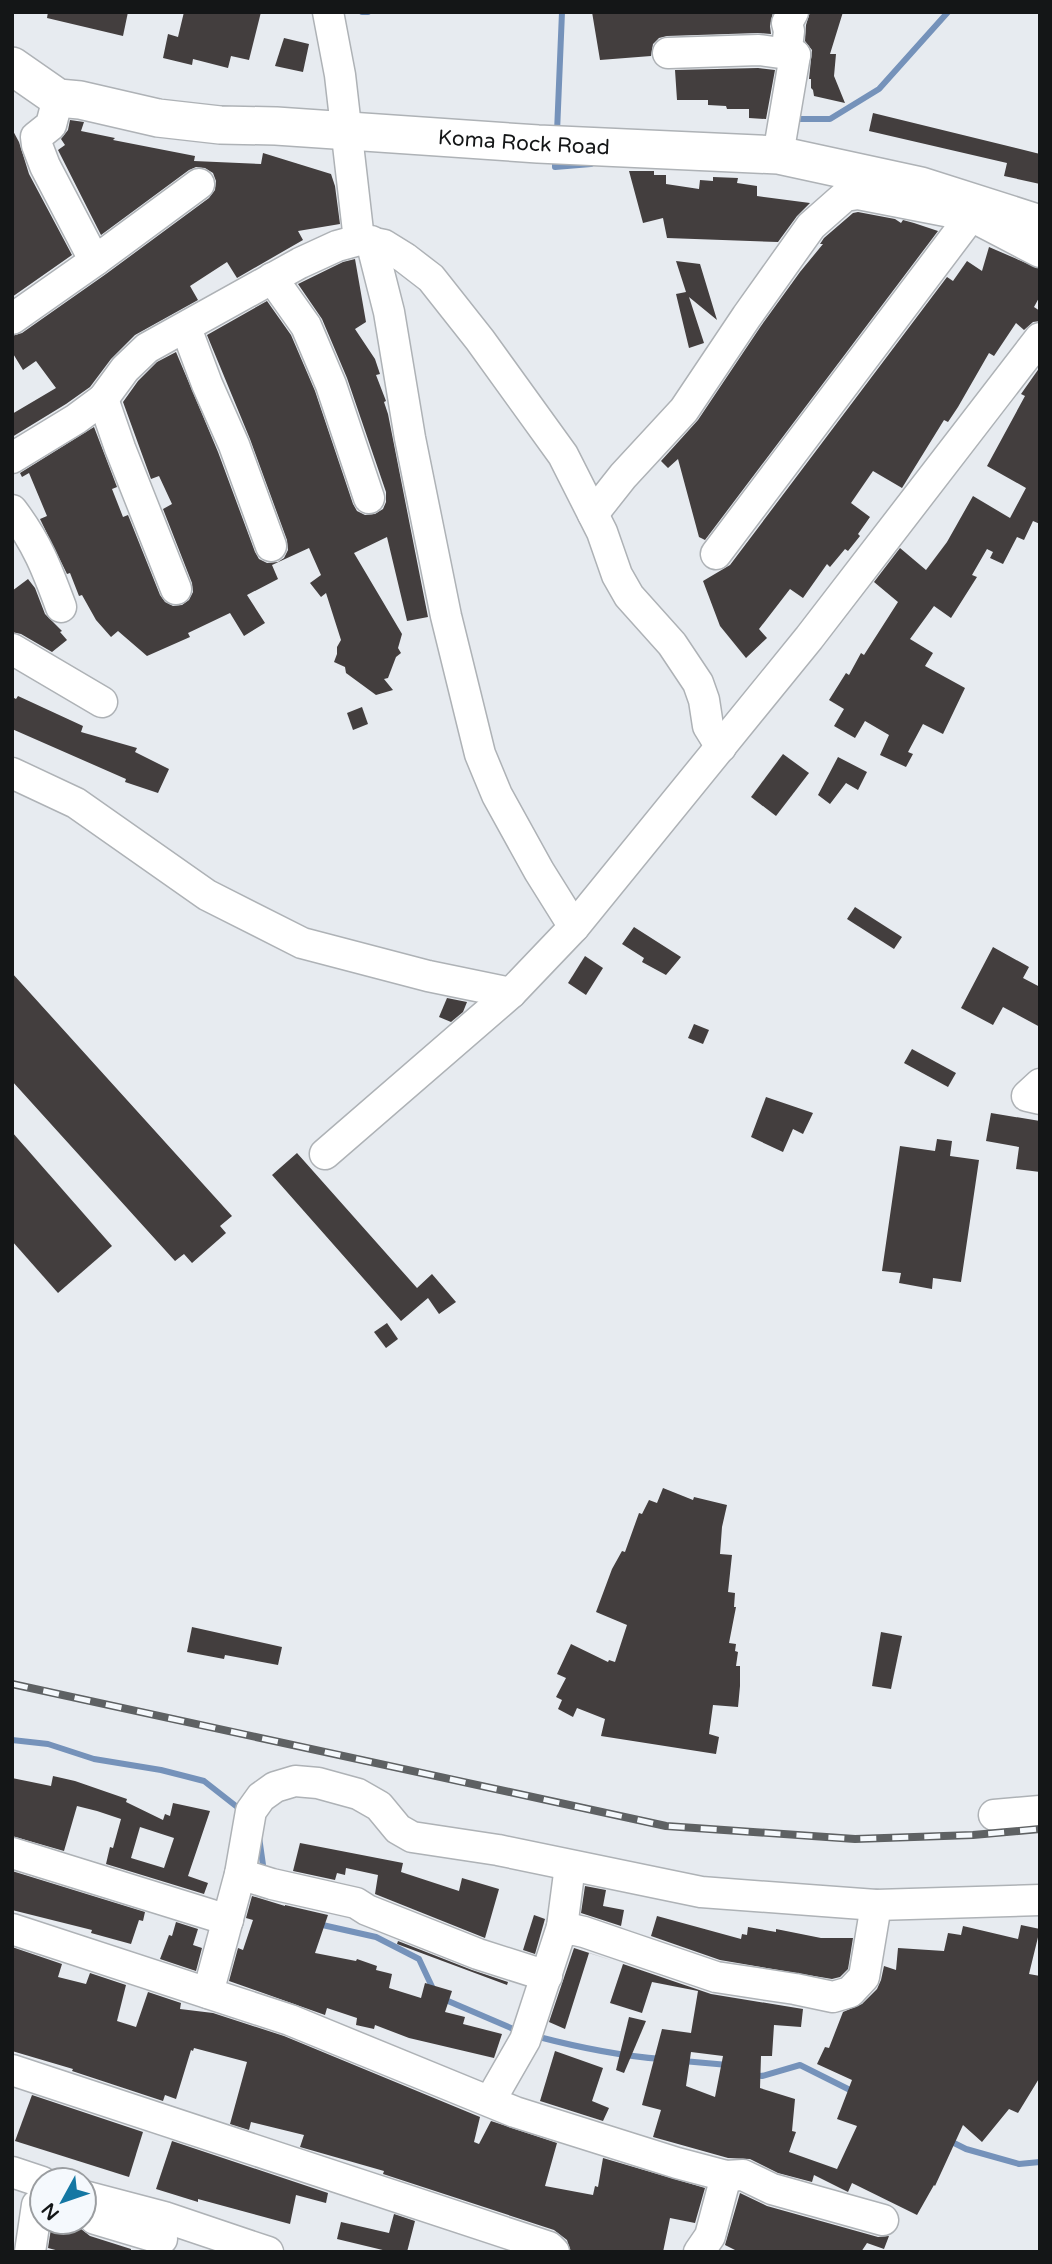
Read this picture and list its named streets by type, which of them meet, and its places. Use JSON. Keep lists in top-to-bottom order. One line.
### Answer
{"streets":{"main road":["Koma Rock Road"]},"north":"bottom left"}
